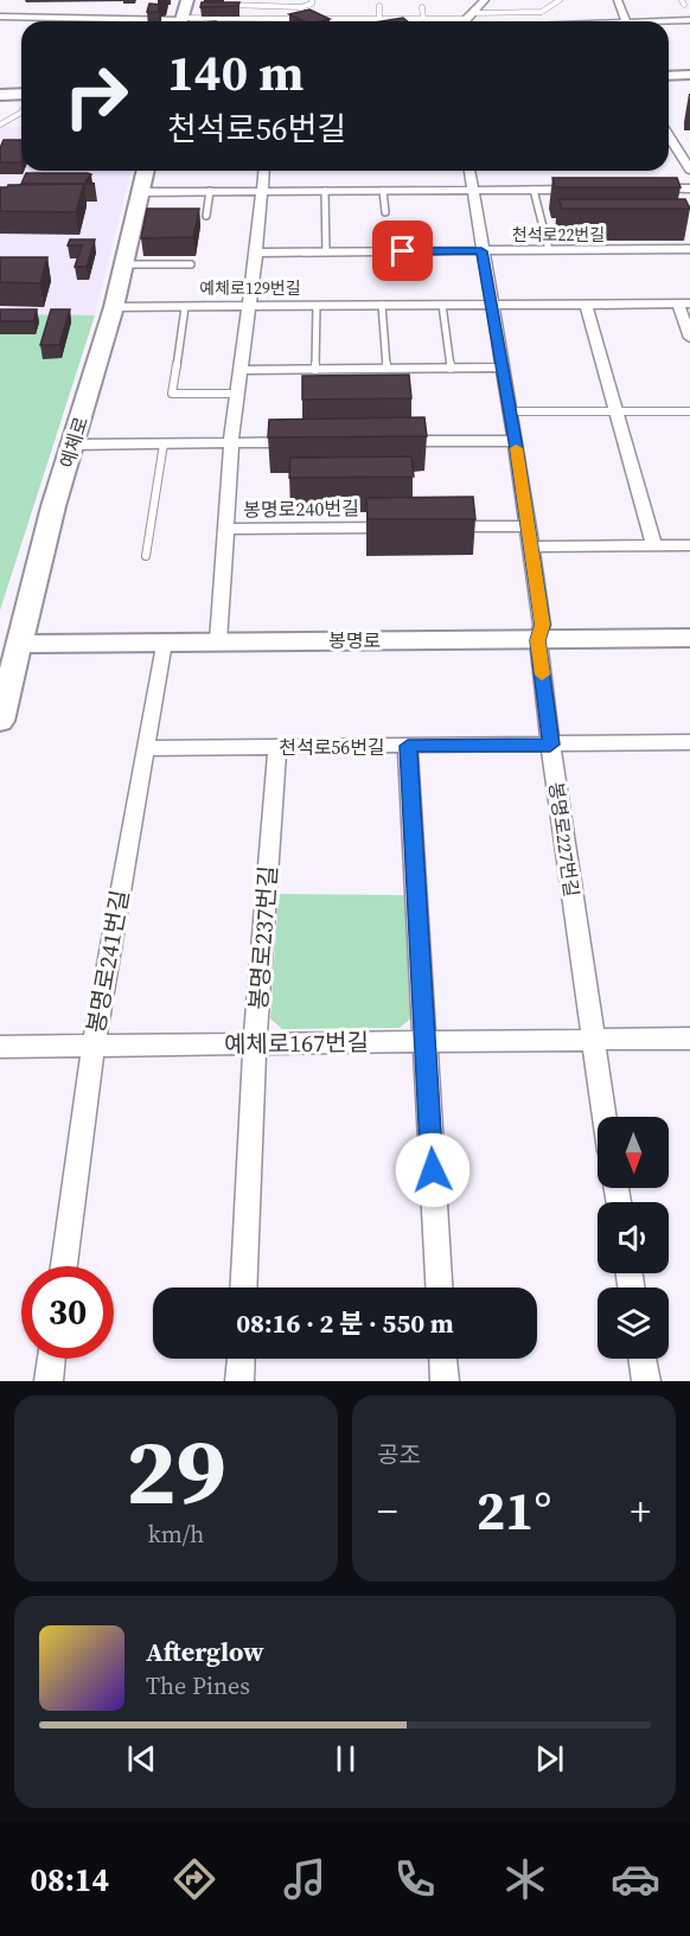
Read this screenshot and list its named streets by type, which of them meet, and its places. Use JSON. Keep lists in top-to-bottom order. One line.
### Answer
{"streets":{"street":["천석로22번길","예체로129번길","예체로","봉명로240번길","봉명로","천석로56번길","봉명로227번길","봉명로237번길","봉명로241번길","예체로167번길"]},"crossings":[["천석로22번길","봉명로240번길"],["천석로22번길","봉명로227번길"],["예체로129번길","예체로"],["예체로129번길","봉명로240번길"],["예체로129번길","봉명로227번길"],["예체로","봉명로"],["봉명로240번길","봉명로"],["봉명로","봉명로227번길"],["봉명로","봉명로241번길"],["천석로56번길","봉명로227번길"],["천석로56번길","봉명로237번길"],["천석로56번길","봉명로241번길"],["봉명로227번길","예체로167번길"],["봉명로237번길","예체로167번길"],["봉명로241번길","예체로167번길"]],"north":"bottom","page":{"turn":["140 m","천석로56번길"],"limit":"30","trip":"08:16 · 2 분 · 550 m","tile":[["29","km/h"],"공조"],"heat":["−","21°","+"],"song":["Afterglow","The Pines"],"tabs":"08:14"}}
